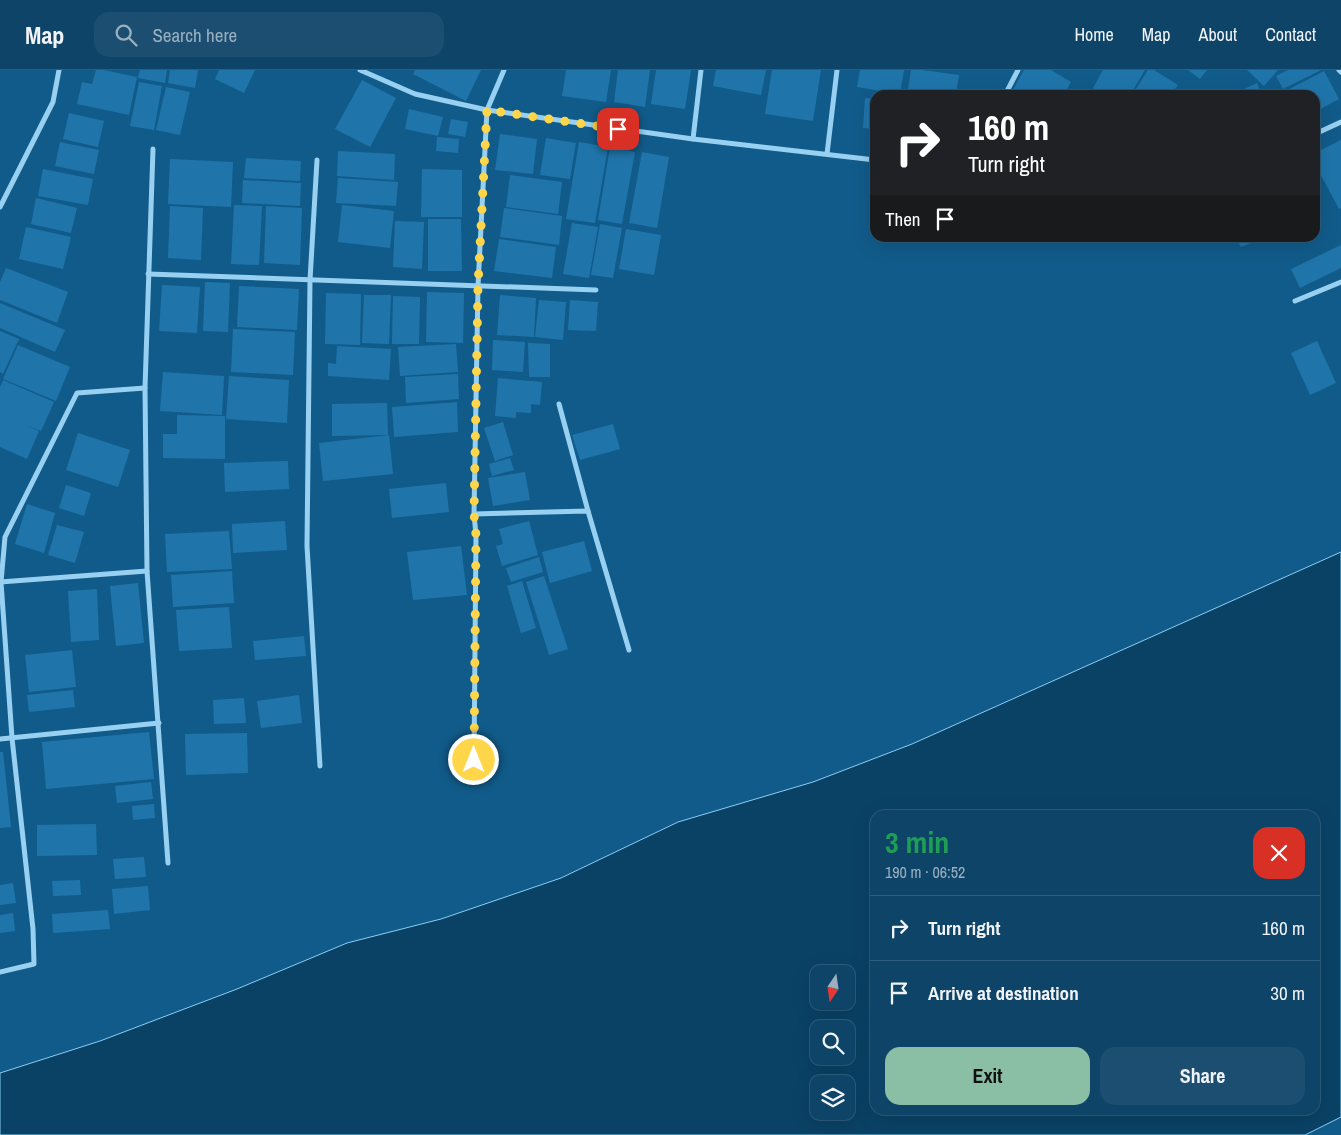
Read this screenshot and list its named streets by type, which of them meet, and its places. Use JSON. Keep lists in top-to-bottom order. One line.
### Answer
{"north":"bottom","page":{"header":"Map","search":"Search here","nav":["Home","Map","About","Contact"],"turn":["160 m","Turn right"],"then":"Then","heading":["3 min","190 m · 06:52"],"list":[{"name":"Turn right","value":"160 m"},{"name":"Arrive at destination","value":"30 m"}],"buttons":["Exit","Share"]}}
